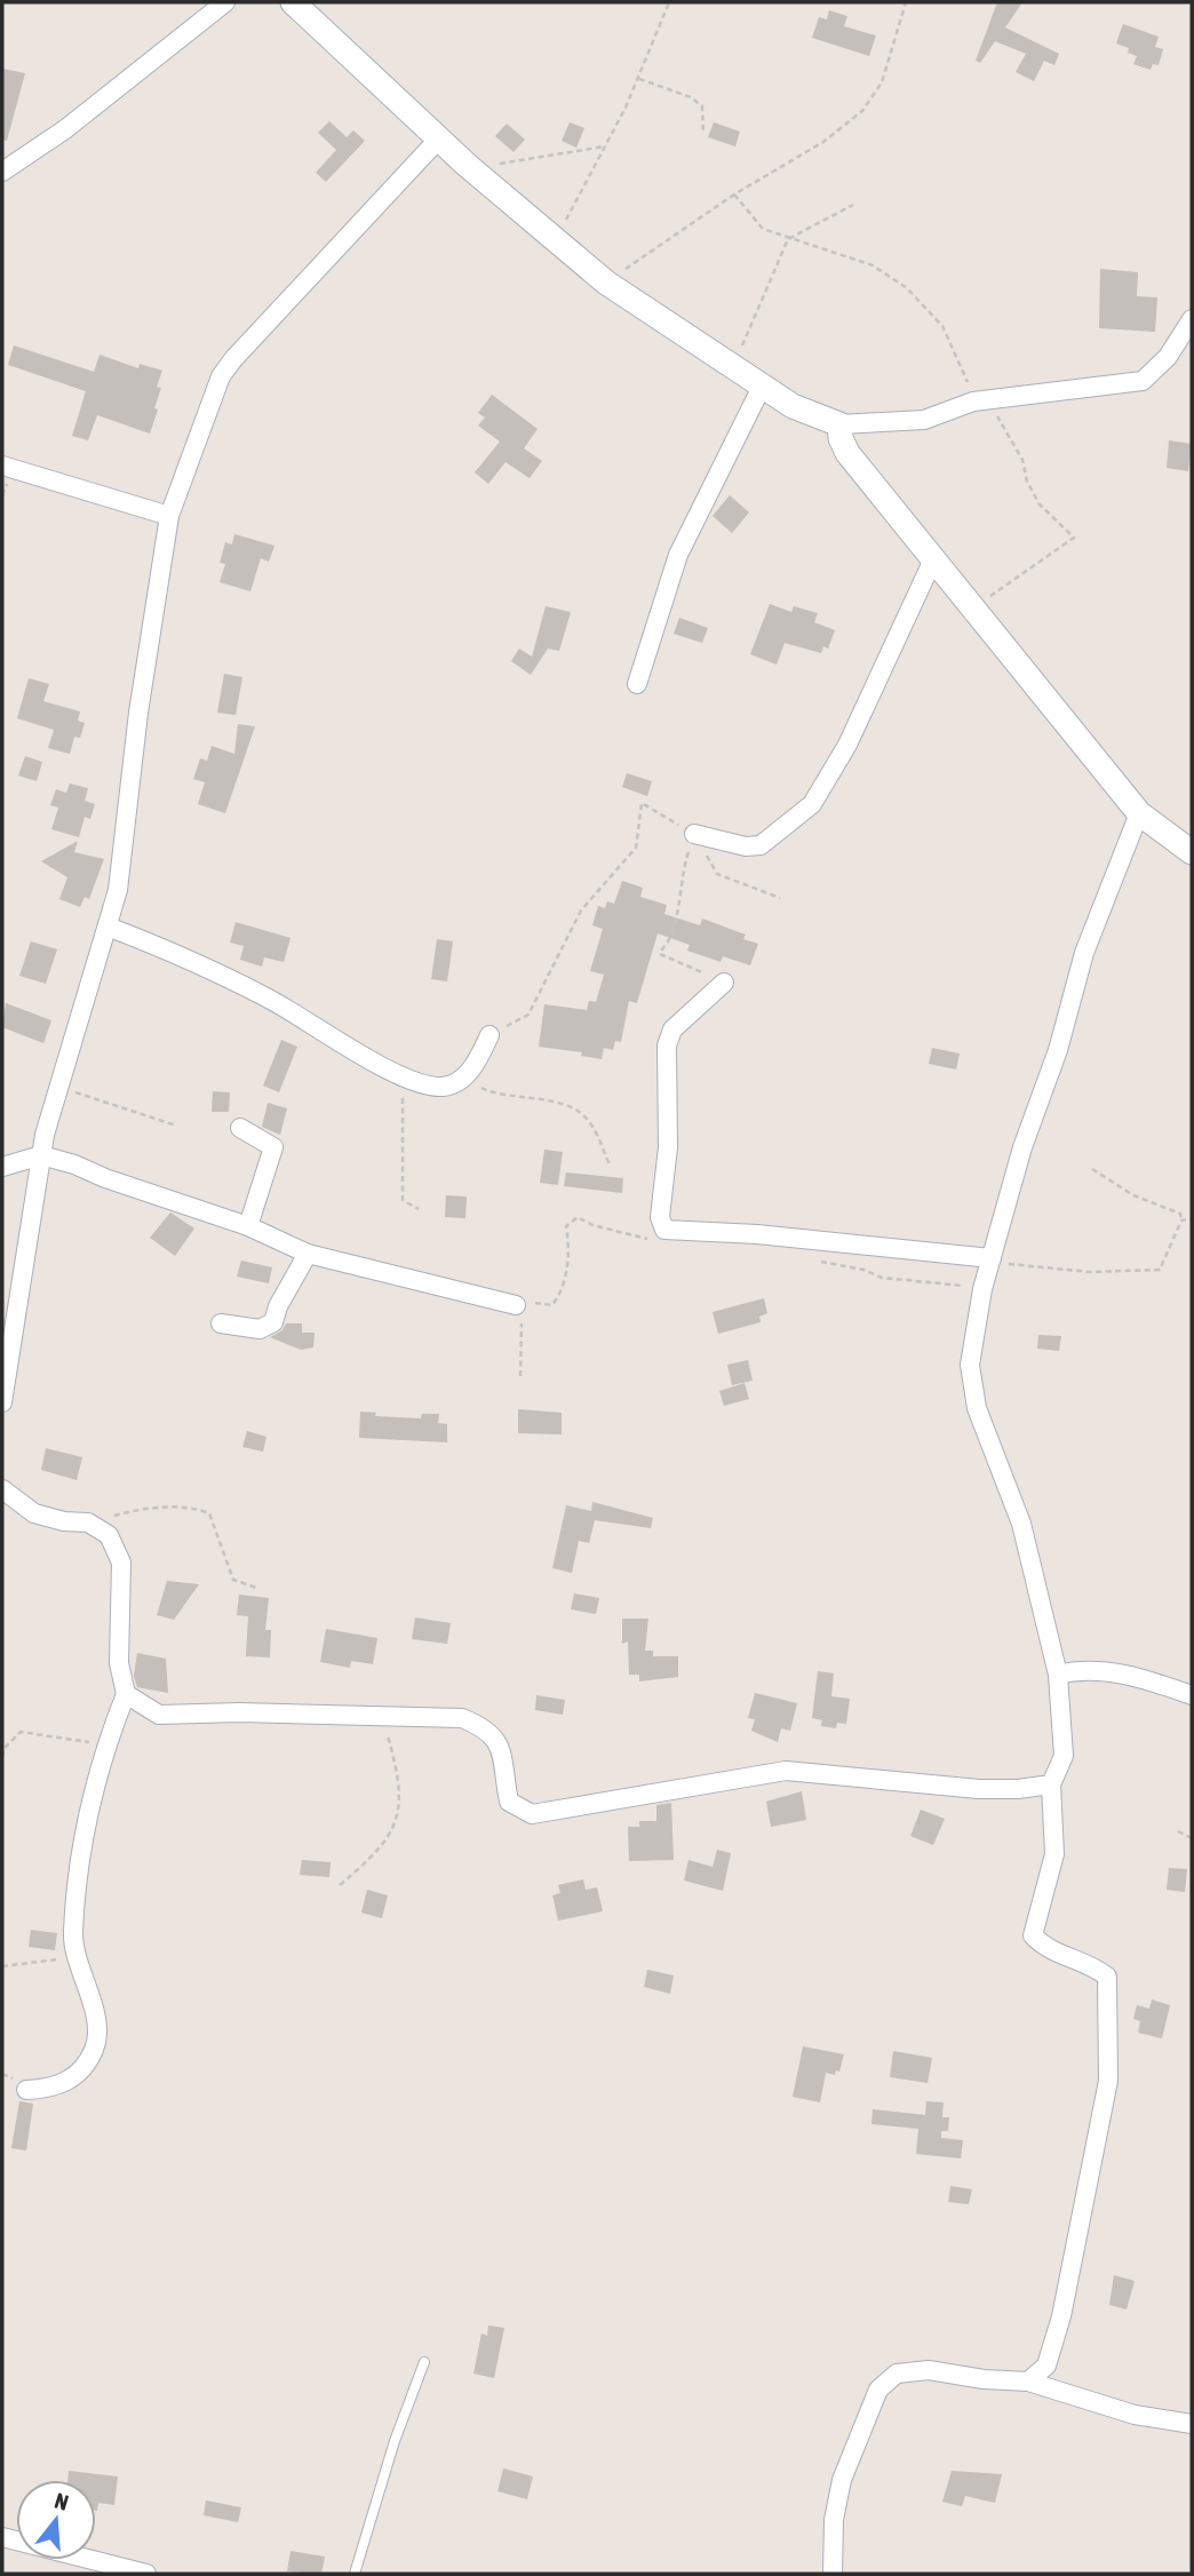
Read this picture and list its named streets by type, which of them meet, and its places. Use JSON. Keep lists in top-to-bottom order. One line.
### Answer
{"north":"top"}
